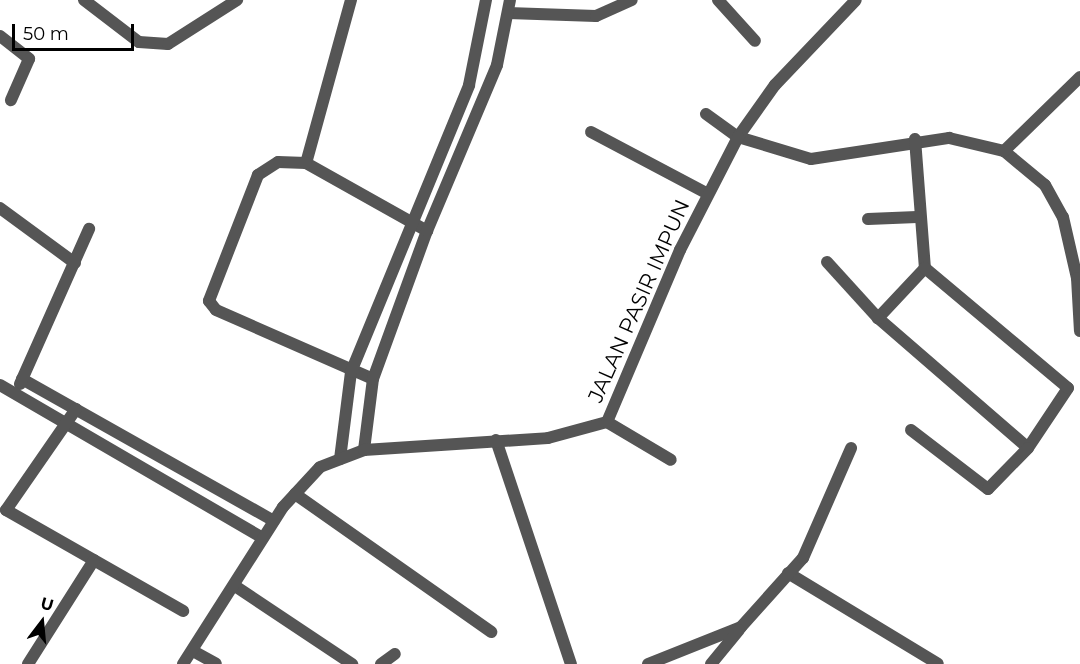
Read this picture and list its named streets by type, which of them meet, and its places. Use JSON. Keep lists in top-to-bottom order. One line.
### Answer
{"streets":{"street":["JALAN PASIR IMPUN"]},"scale_bar":"50 m","north":"top"}
